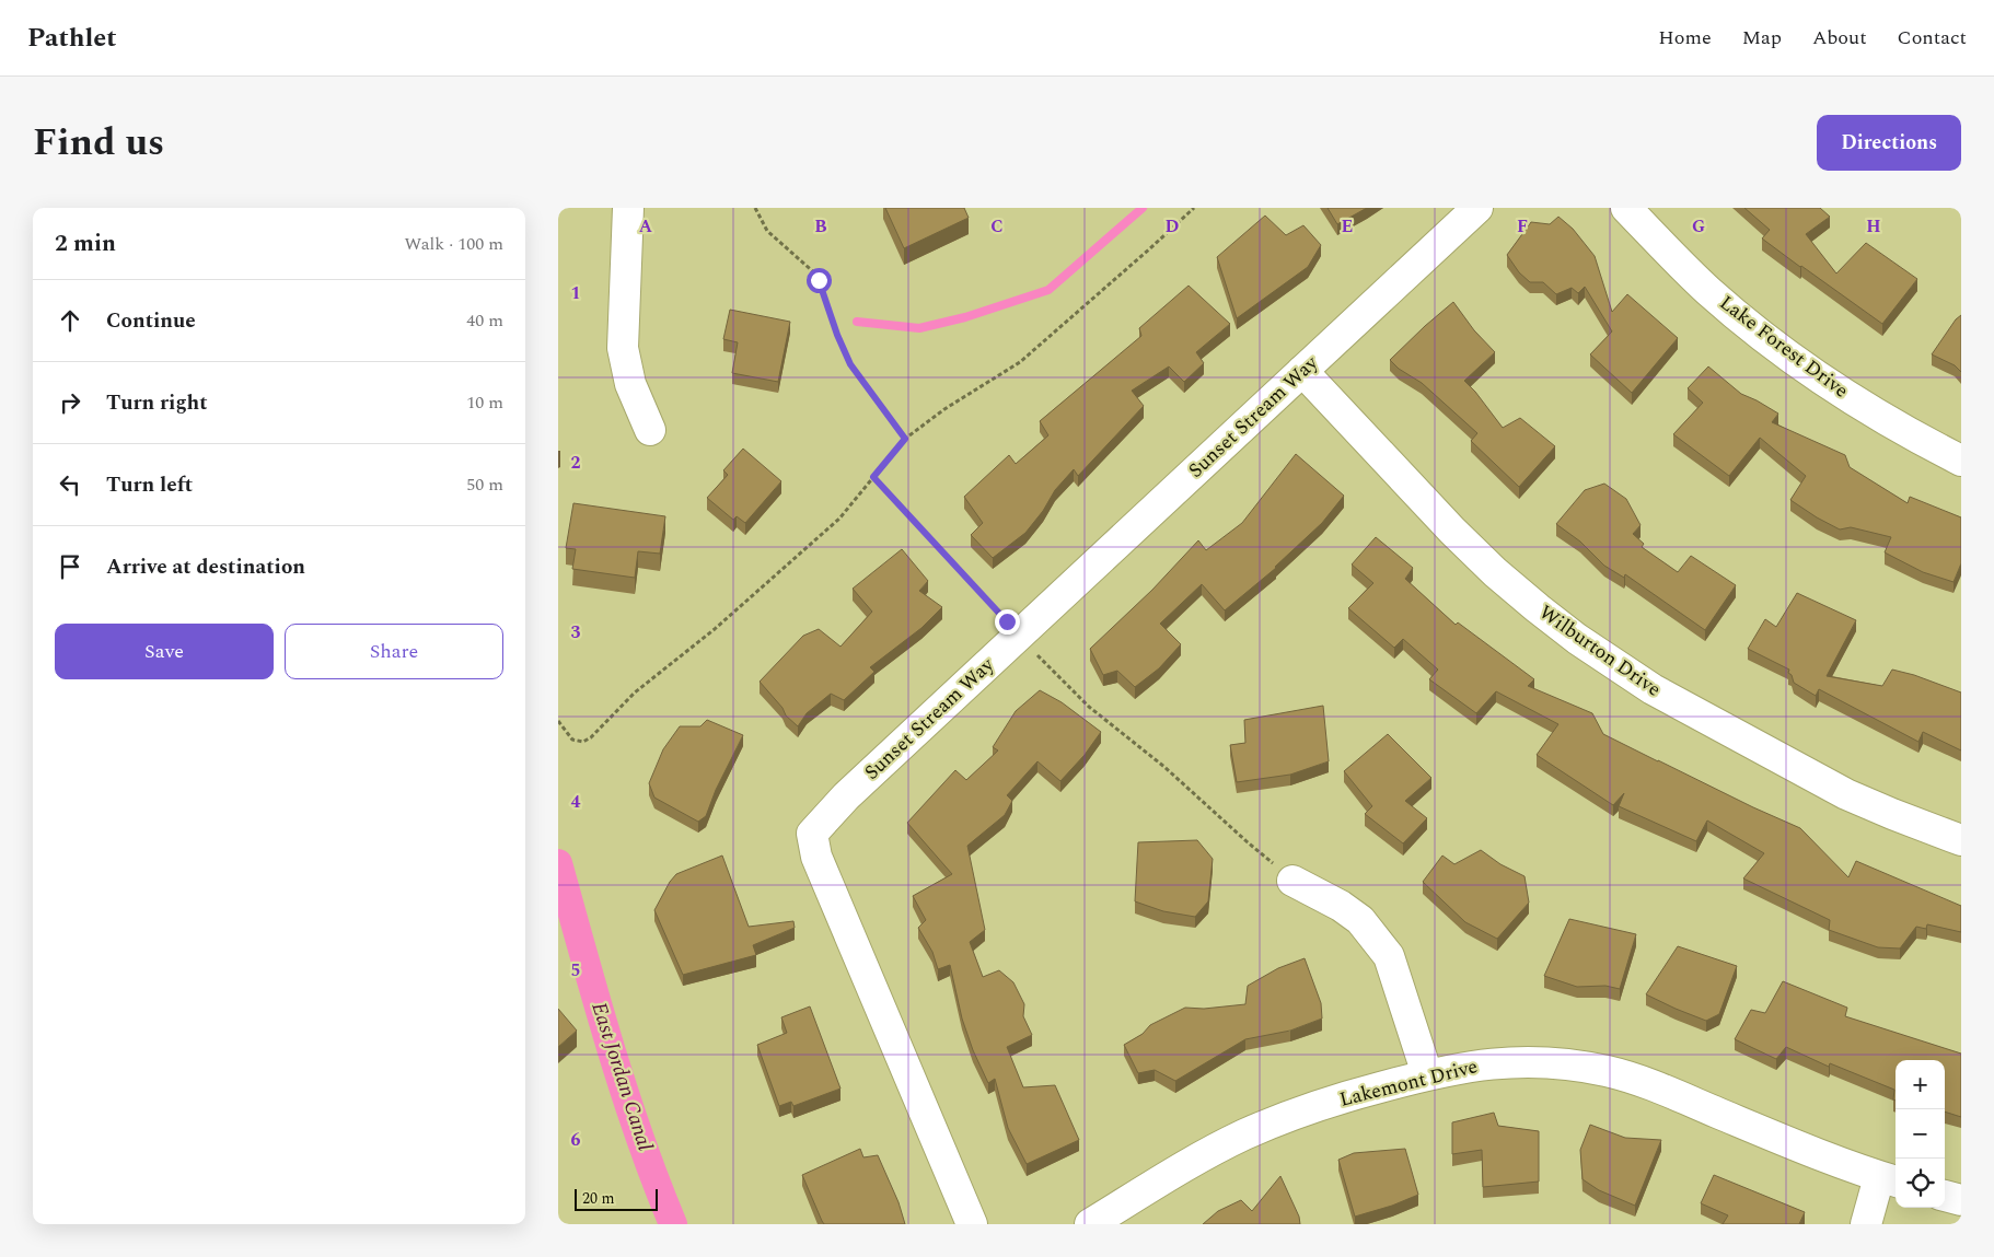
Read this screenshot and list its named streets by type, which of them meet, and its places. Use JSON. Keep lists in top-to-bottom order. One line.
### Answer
{"streets":{"street":["Lake Forest Drive","Sunset Stream Way","Wilburton Drive","Lakemont Drive"]},"crossings":[["Sunset Stream Way","Wilburton Drive"]],"water":["East Jordan Canal"],"scale_bar":"20 m","page":{"header":"Pathlet","nav":["Home","Map","About","Contact"],"title":"Find us","buttons":["Directions",["Save","Share"]],"heading":["2 min","Walk · 100 m"],"list":[["Continue","40 m"],["Turn right","10 m"],["Turn left","50 m"],"Arrive at destination"],"map_buttons":["+","−"],"scale":"20 m"},"grid":{"columns":["A","B","C","D","E","F","G","H"],"rows":["1","2","3","4","5","6"]}}
